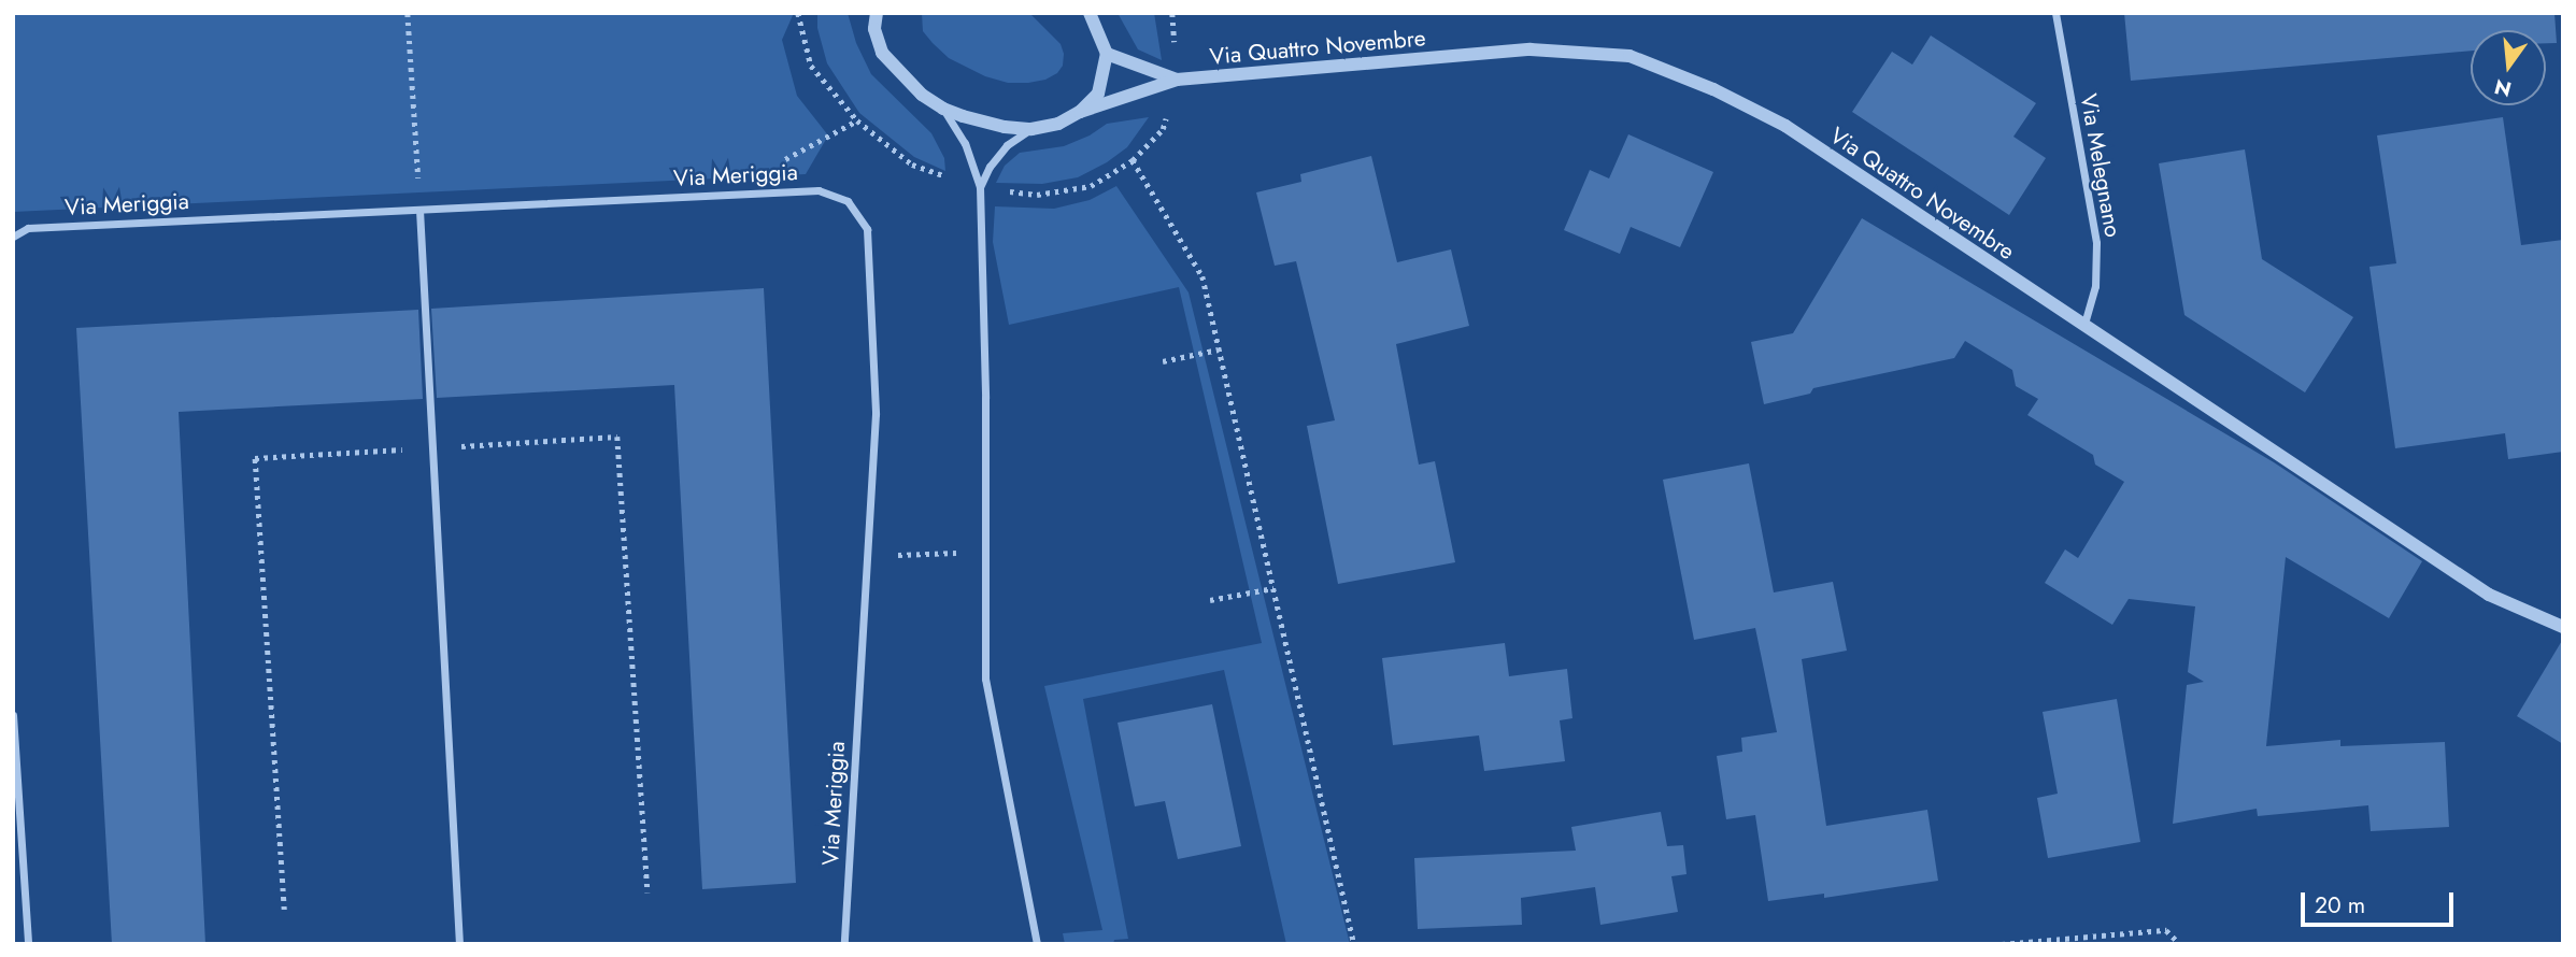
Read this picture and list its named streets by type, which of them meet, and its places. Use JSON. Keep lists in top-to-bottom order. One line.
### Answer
{"streets":{"street":["Via Quattro Novembre","Via Melegnano","Via Meriggia"]},"crossings":[["Via Quattro Novembre","Via Melegnano"]],"scale_bar":"20 m","north":"bottom"}
